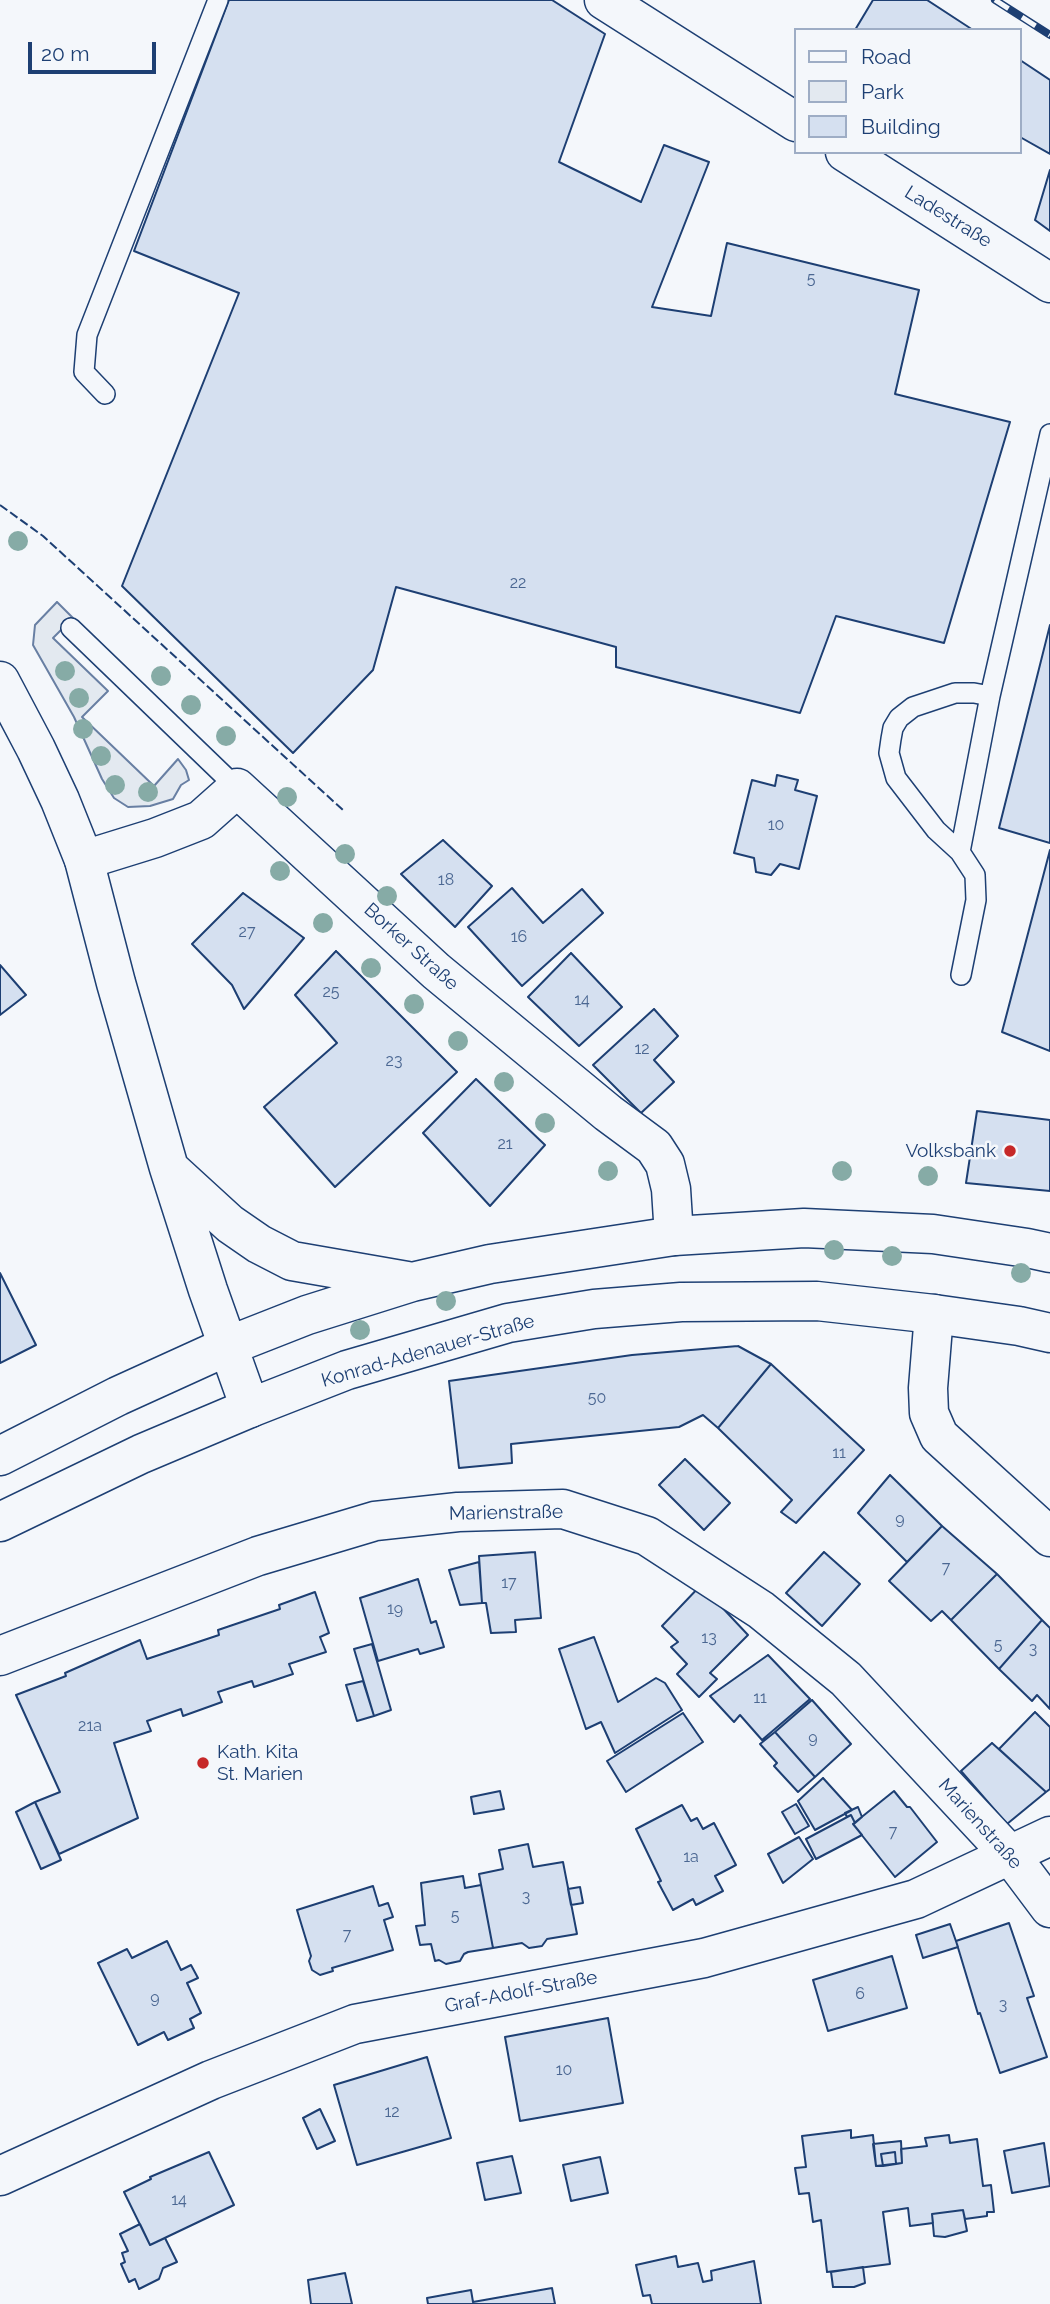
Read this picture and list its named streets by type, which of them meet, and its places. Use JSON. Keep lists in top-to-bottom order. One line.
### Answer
{"streets":{"street":["Ladestraße","Borker Straße","Konrad-Adenauer-Straße","Marienstraße","Graf-Adolf-Straße"]},"crossings":[["Marienstraße","Graf-Adolf-Straße"]],"places":["Volksbank","Kath. Kita St. Marien"],"house_numbers":["5","22","10","18","27","16","25","14","12","23","21","50","11","9","7","17","19","13","5","3","11","21a","9","7","1a","3","5","7","6","9","3","10","12","14"],"legend":["Road","Park","Building"],"scale_bar":"20 m"}
